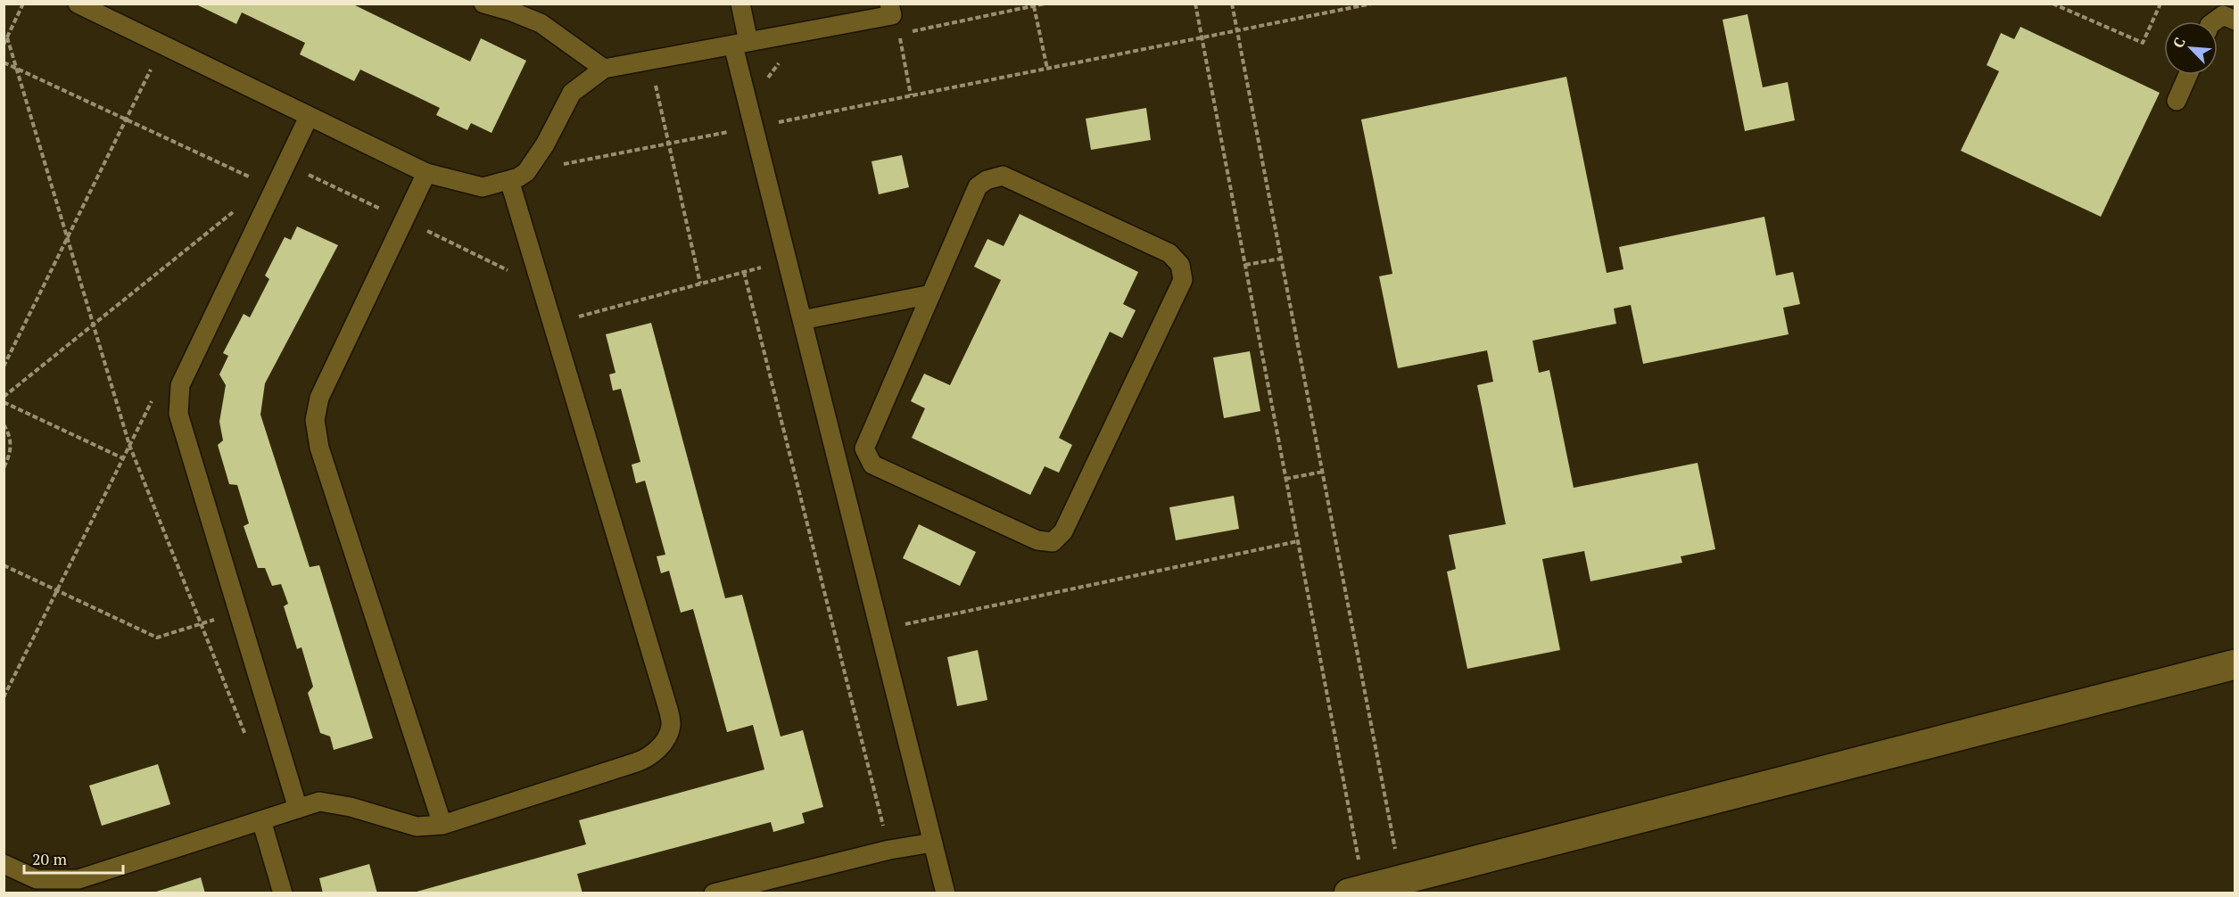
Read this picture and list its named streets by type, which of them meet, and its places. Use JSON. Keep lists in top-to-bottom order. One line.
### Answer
{"scale_bar":"20 m","north":"top left"}
